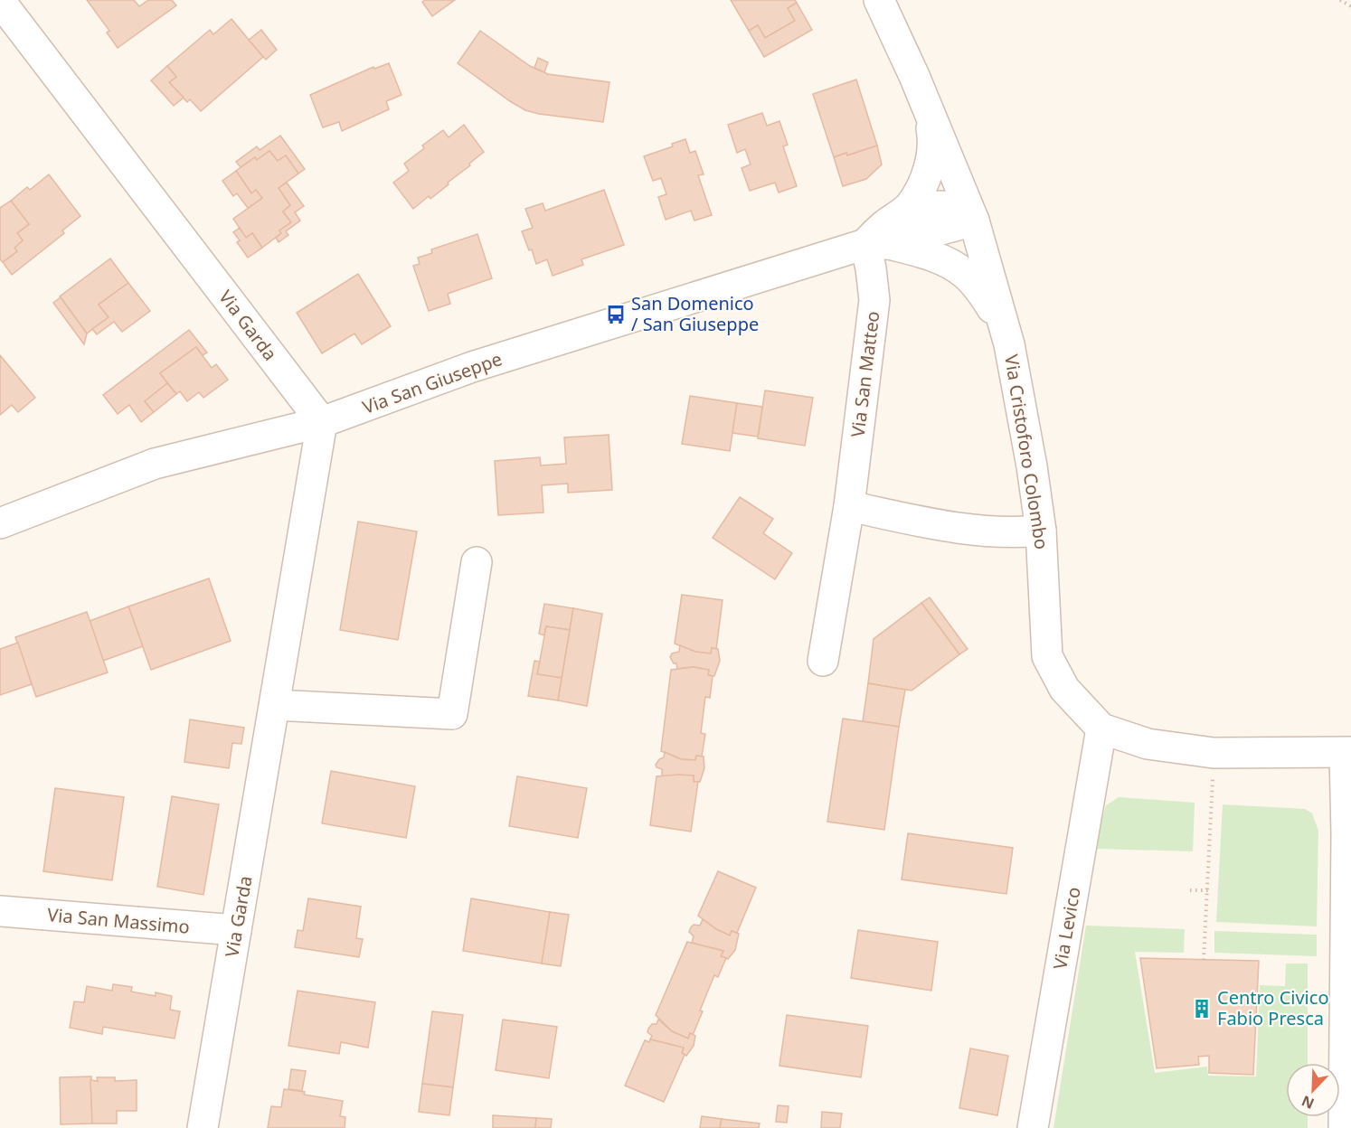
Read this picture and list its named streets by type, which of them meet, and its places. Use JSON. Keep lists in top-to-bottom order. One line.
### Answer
{"streets":{"street":["Via Garda","Via San Matteo","Via San Giuseppe","Via Cristoforo Colombo","Via San Massimo","Via Levico"]},"crossings":[["Via Garda","Via San Giuseppe"],["Via Garda","Via San Massimo"],["Via San Matteo","Via San Giuseppe"],["Via San Giuseppe","Via Cristoforo Colombo"],["Via Cristoforo Colombo","Via Levico"]],"places":{"bus stop":["San Domenico / San Giuseppe"],"building":["Centro Civico Fabio Presca"]},"north":"bottom left"}
